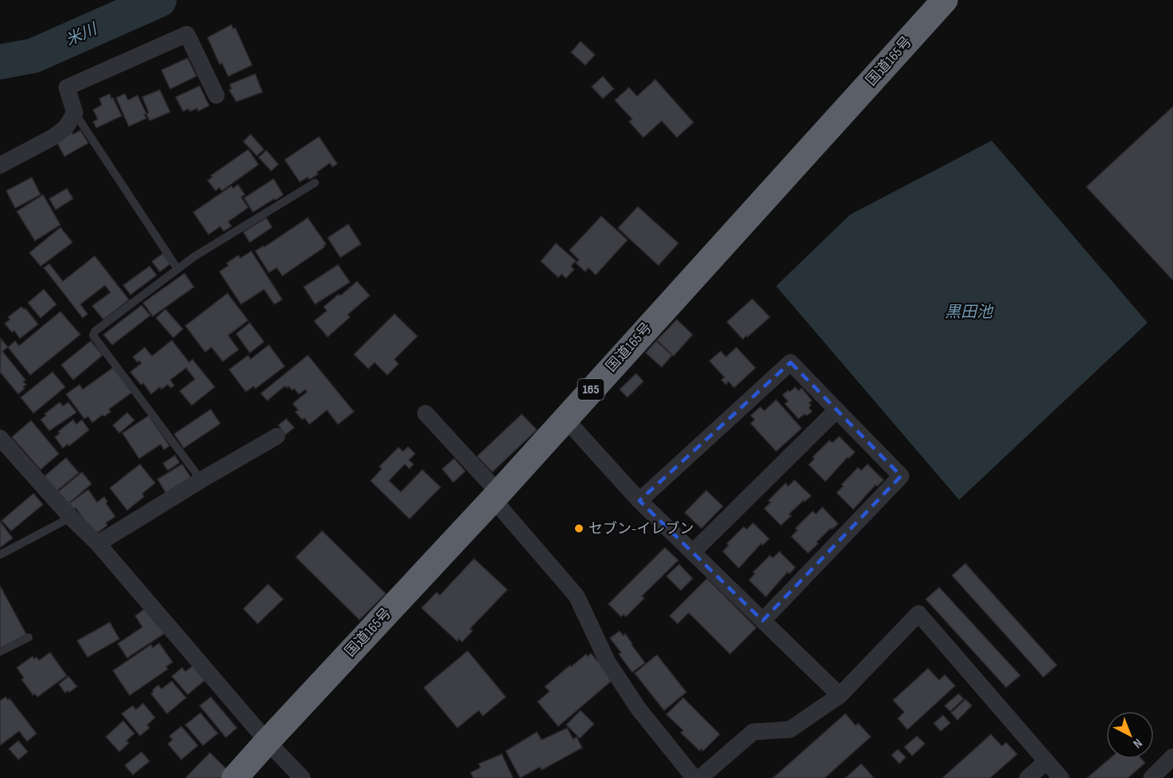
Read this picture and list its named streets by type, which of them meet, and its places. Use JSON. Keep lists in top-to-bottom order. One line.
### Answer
{"streets":{"highway":["国道165号","165"]},"water":["米川","黒田池"],"places":["セブン-イレブン"],"north":"bottom right"}
